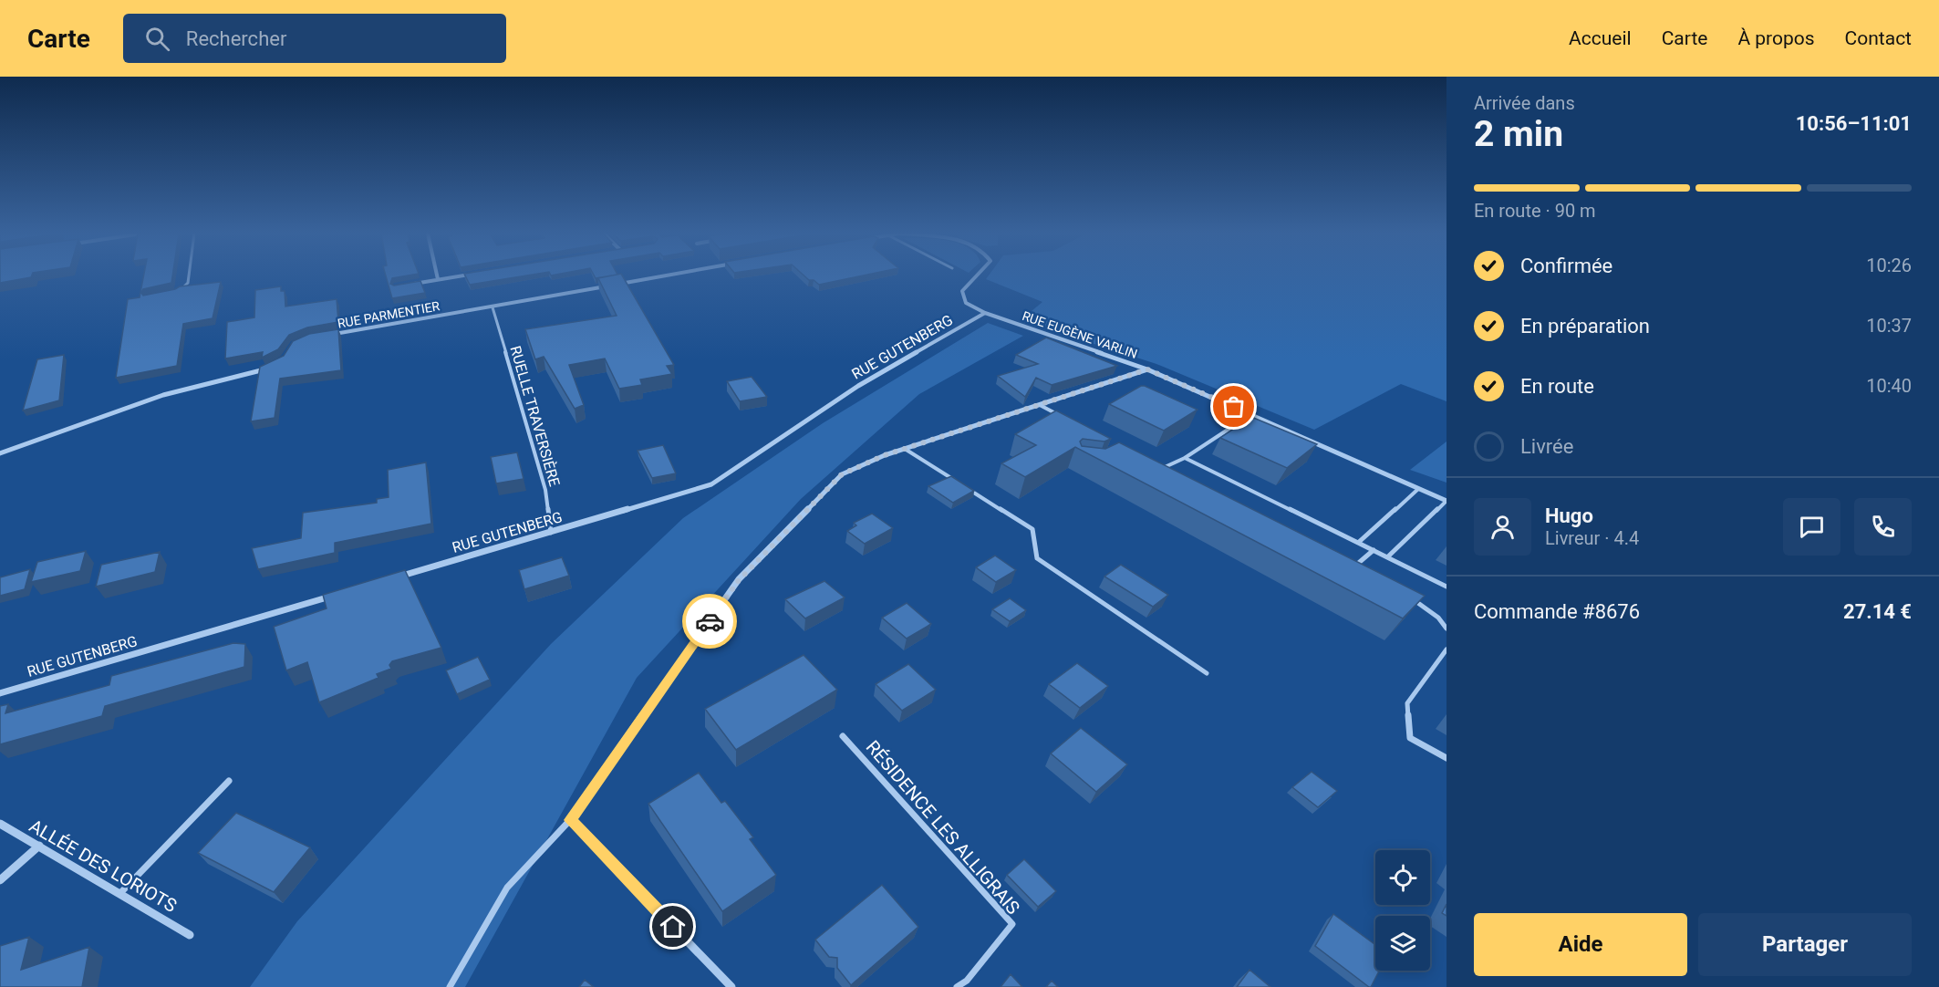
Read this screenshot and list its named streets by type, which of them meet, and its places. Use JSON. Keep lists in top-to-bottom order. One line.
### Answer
{"streets":{"street":["RUE PARMENTIER","RUE EUGÈNE VARLIN","RUE GUTENBERG","ALLÉE DES LORIOTS"],"lane":["RUELLE TRAVERSIÈRE","RÉSIDENCE LES ALLIGRAIS"]},"crossings":[["RUE PARMENTIER","RUELLE TRAVERSIÈRE"],["RUE EUGÈNE VARLIN","RUE GUTENBERG"],["RUE GUTENBERG","RUELLE TRAVERSIÈRE"]],"page":{"header":"Carte","search":"Rechercher","nav":["Accueil","Carte","À propos","Contact"],"heading":["2 min","Arrivée dans","10:56–11:01"],"panel":["Hugo","Livreur · 4.4","Commande #8676","27.14 €"],"bar":"En route · 90 m","list":[["Confirmée","10:26"],["En préparation","10:37"],["En route","10:40"],"Livrée"],"buttons":["Aide","Partager"]}}
